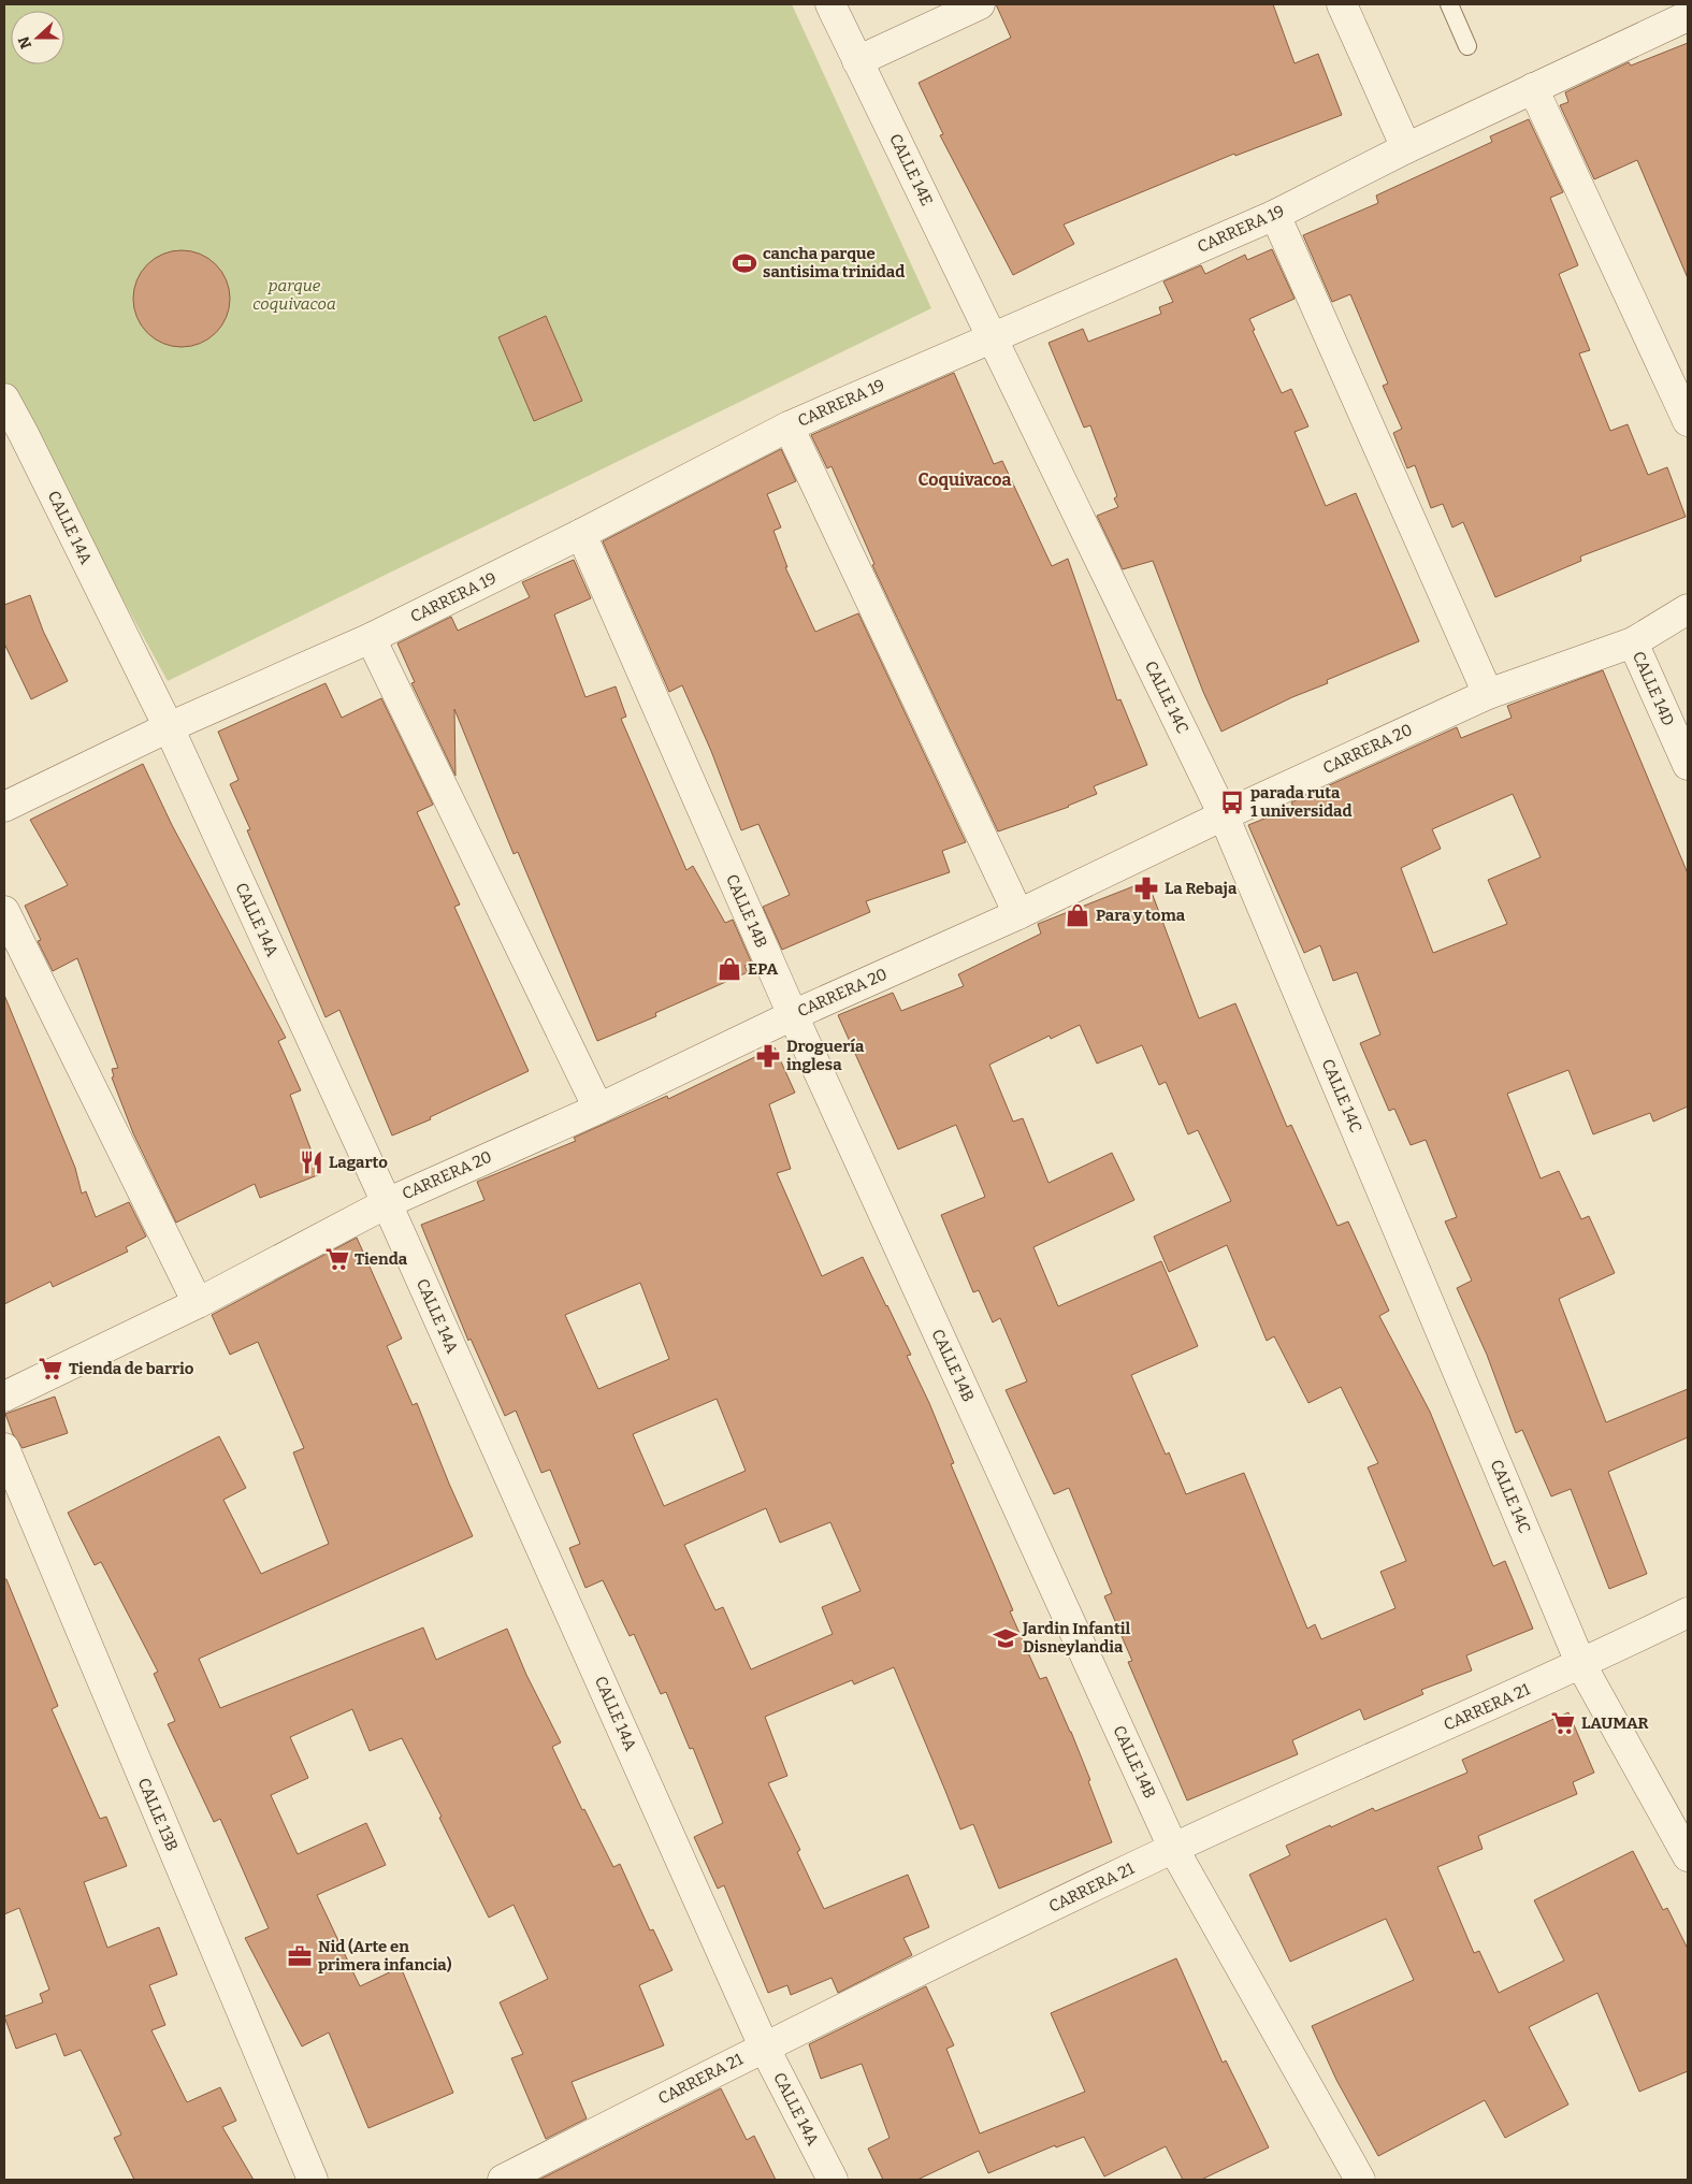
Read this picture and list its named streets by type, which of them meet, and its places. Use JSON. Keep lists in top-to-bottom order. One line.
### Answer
{"streets":{"street":["CALLE 14E","CARRERA 19","CALLE 14A","CALLE 14D","CALLE 14C","CARRERA 20","CALLE 14B","CARRERA 21","CALLE 13B"]},"crossings":[["CALLE 14E","CARRERA 19"],["CALLE 14E","CALLE 14C"],["CARRERA 19","CALLE 14A"],["CARRERA 19","CALLE 14C"],["CARRERA 19","CALLE 14B"],["CALLE 14A","CARRERA 20"],["CALLE 14A","CARRERA 21"],["CALLE 14D","CARRERA 20"],["CALLE 14C","CARRERA 20"],["CALLE 14C","CARRERA 21"],["CARRERA 20","CALLE 14B"],["CALLE 14B","CARRERA 21"]],"districts":["Coquivacoa"],"parks":["parque coquivacoa"],"places":{"sports":["cancha parque santisima trinidad"],"bus stop":["parada ruta 1 universidad"],"pharmacy":["La Rebaja","Droguería inglesa"],"shop":["Para y toma","EPA"],"restaurant":["Lagarto"],"supermarket":["Tienda","Tienda de barrio","LAUMAR"],"school or university":["Jardin Infantil Disneylandia"],"office":["Nid (Arte en primera infancia)"]},"north":"left"}
